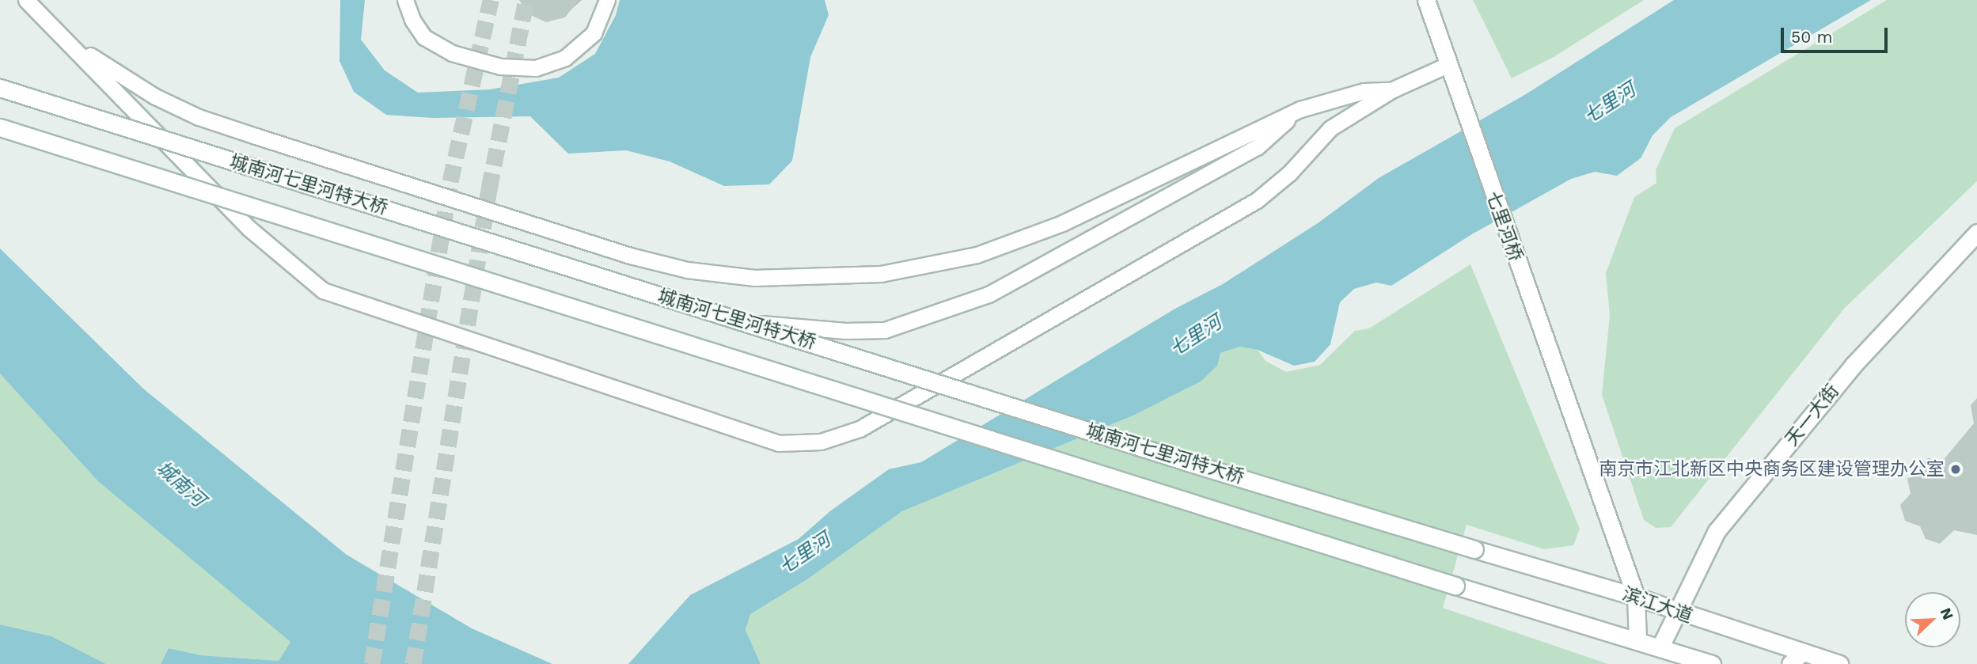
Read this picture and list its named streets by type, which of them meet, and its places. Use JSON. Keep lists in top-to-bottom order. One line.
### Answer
{"streets":{"main road":["城南河七里河特大桥","七里河桥","天一大街","滨江大道"]},"crossings":[["城南河七里河特大桥","滨江大道"],["七里河桥","滨江大道"],["天一大街","滨江大道"]],"water":["七里河","城南河"],"places":["南京市江北新区中央商务区建设管理办公室"],"scale_bar":"50 m","north":"top right"}
